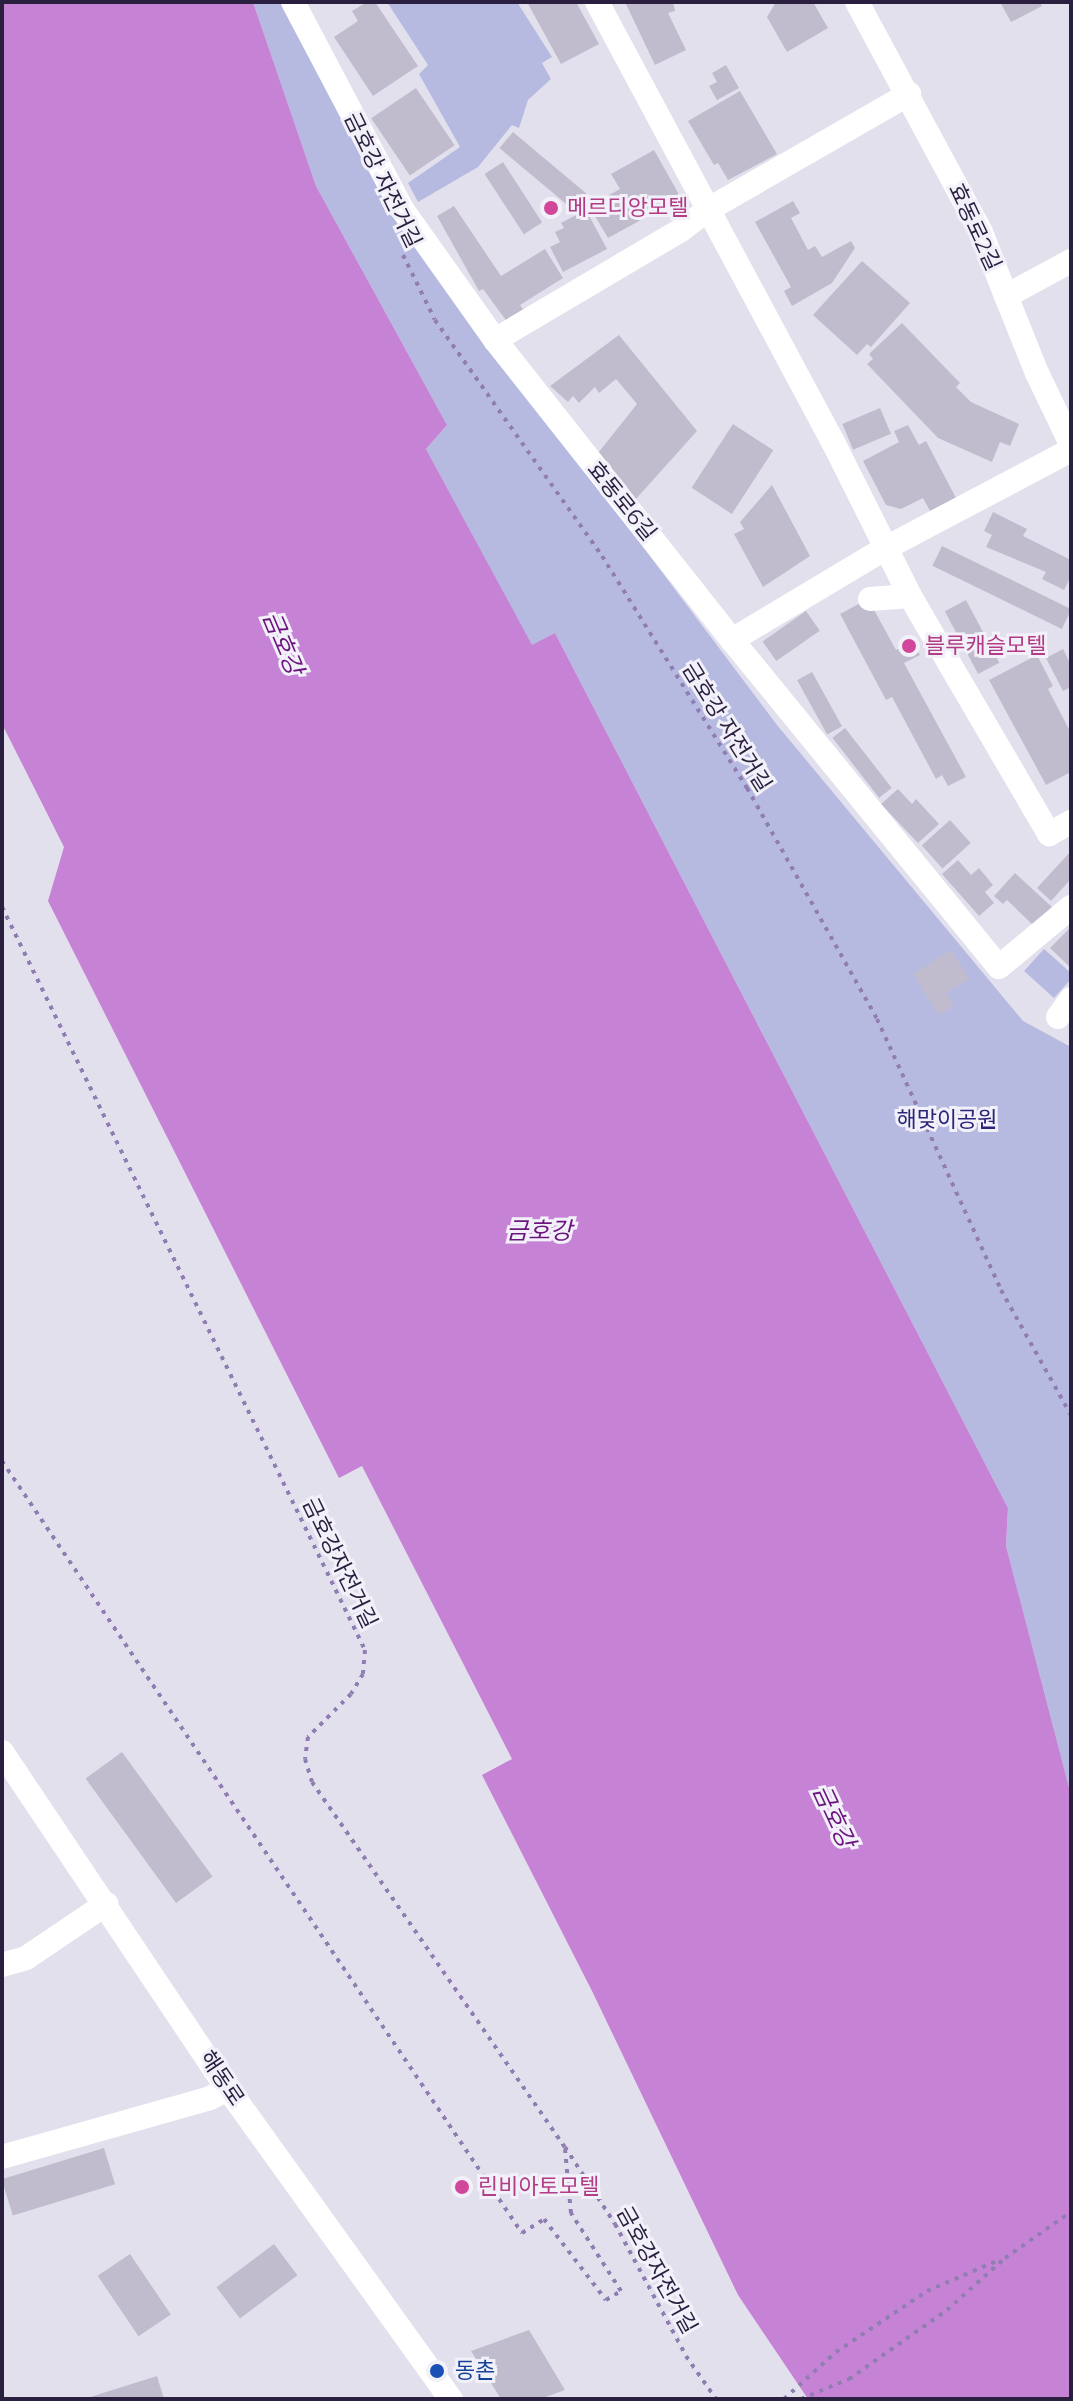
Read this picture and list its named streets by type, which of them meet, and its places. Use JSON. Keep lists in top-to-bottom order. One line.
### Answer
{"streets":{"street":["효동로2길","효동로6길","해동로"],"path":["금호강 자전거길","금호강자전거길"]},"water":["금호강"],"parks":["해맞이공원"],"places":["메르디앙모텔","블루캐슬모텔","린비아토모텔","동촌"]}
